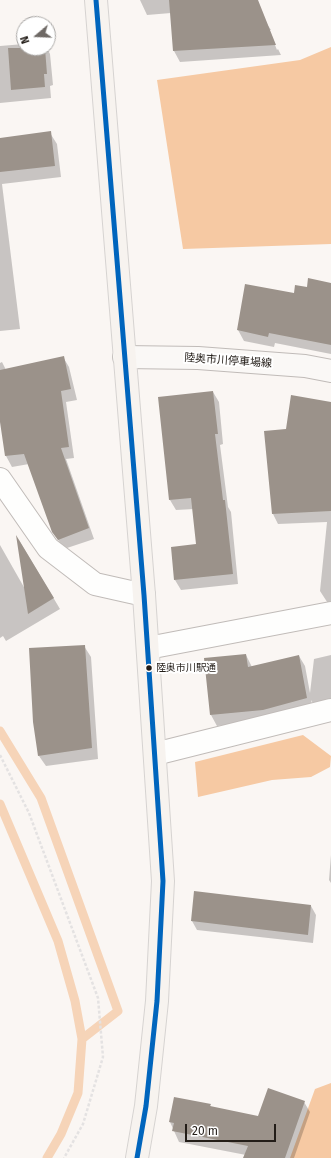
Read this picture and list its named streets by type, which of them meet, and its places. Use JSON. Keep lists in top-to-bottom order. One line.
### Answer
{"streets":{"main road":["陸奥市川停車場線"]},"places":["陸奥市川駅通"],"scale_bar":"20 m","north":"left"}
